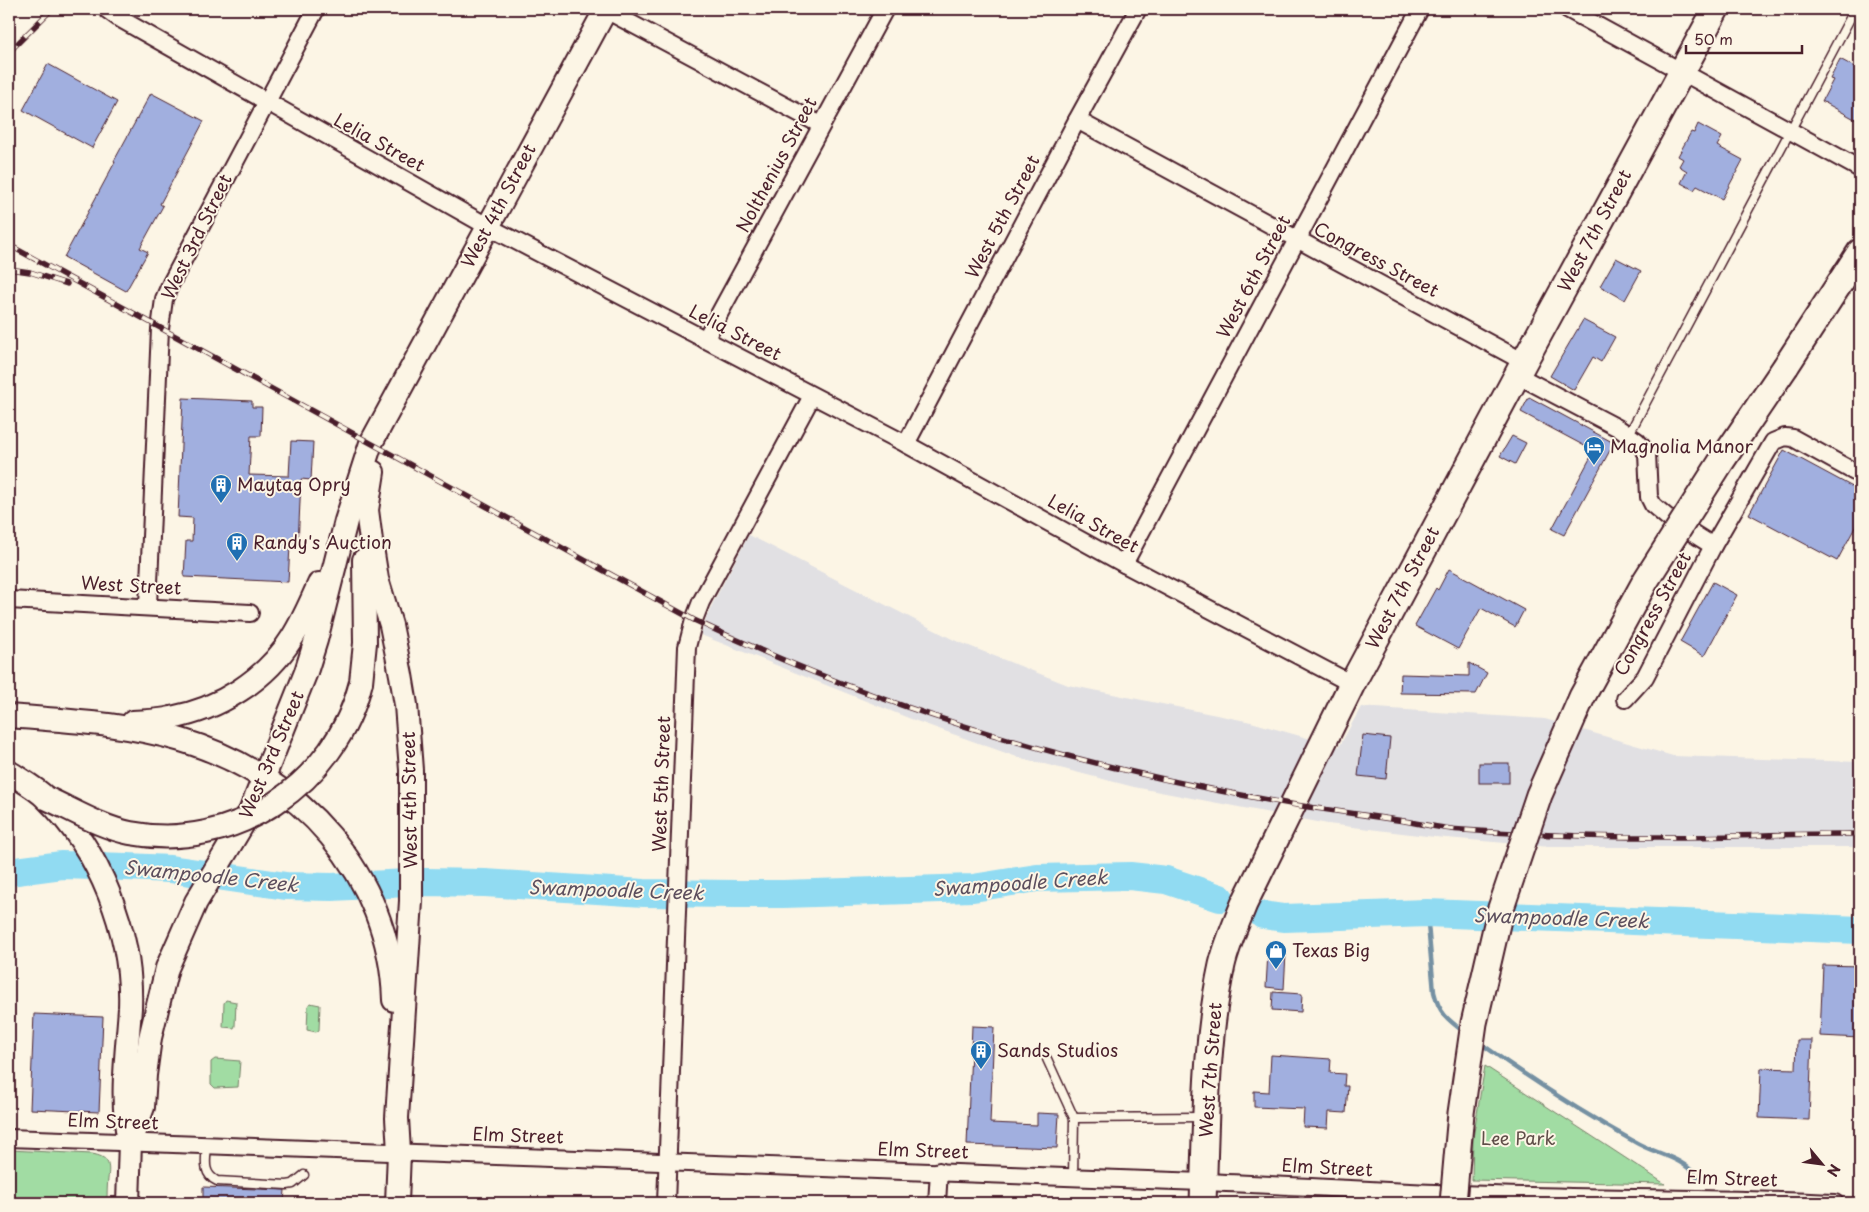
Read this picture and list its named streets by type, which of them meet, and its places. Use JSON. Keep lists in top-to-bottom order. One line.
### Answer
{"streets":{"main road":["West 4th Street","West 7th Street","West 3rd Street"],"street":["Lelia Street","Nolthenius Street","West 5th Street","Congress Street","West 6th Street","West Street","Elm Street"]},"crossings":[["Lelia Street","Nolthenius Street"],["Lelia Street","West 4th Street"],["Lelia Street","West 5th Street"],["Lelia Street","West 7th Street"],["Lelia Street","West 3rd Street"],["Lelia Street","West 6th Street"],["West 4th Street","West 3rd Street"],["West 4th Street","Elm Street"],["West 5th Street","Congress Street"],["West 5th Street","Elm Street"],["West 7th Street","Congress Street"],["West 7th Street","Elm Street"],["West 3rd Street","West Street"],["West 3rd Street","Elm Street"],["Congress Street","West 6th Street"]],"water":["Swampoodle Creek"],"parks":["Lee Park"],"places":{"hotel":["Magnolia Manor"],"building":["Maytag Opry","Randy's Auction","Sands Studios"],"shop":["Texas Big"]},"scale_bar":"50 m","north":"bottom right"}
